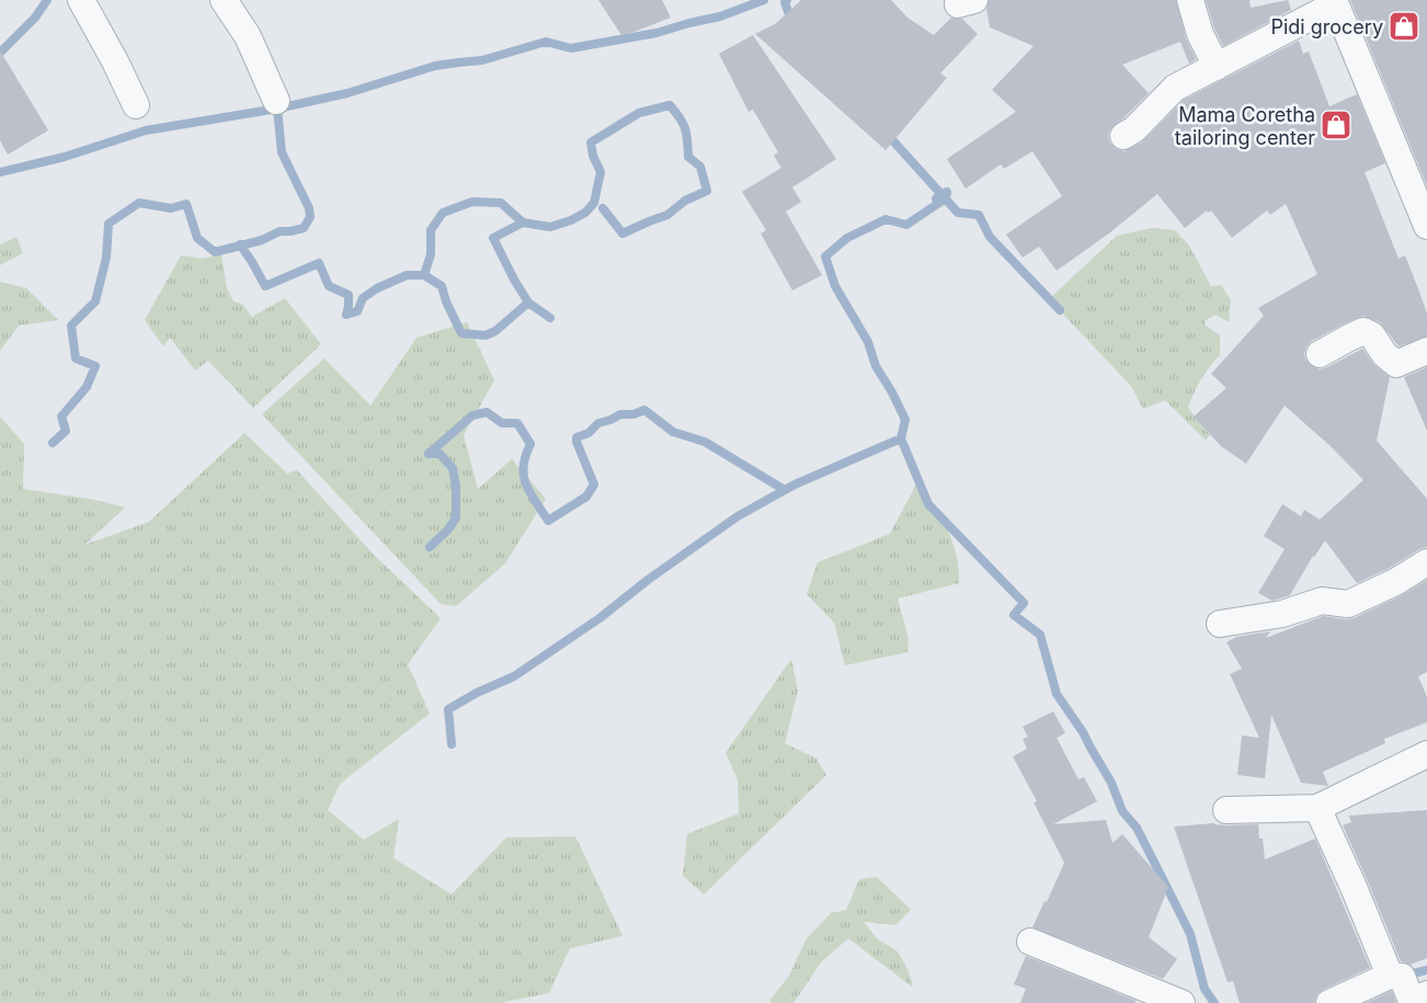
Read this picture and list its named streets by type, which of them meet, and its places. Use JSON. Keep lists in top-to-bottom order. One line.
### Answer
{"places":{"shop":["Pidi grocery","Mama Coretha tailoring center"]}}
